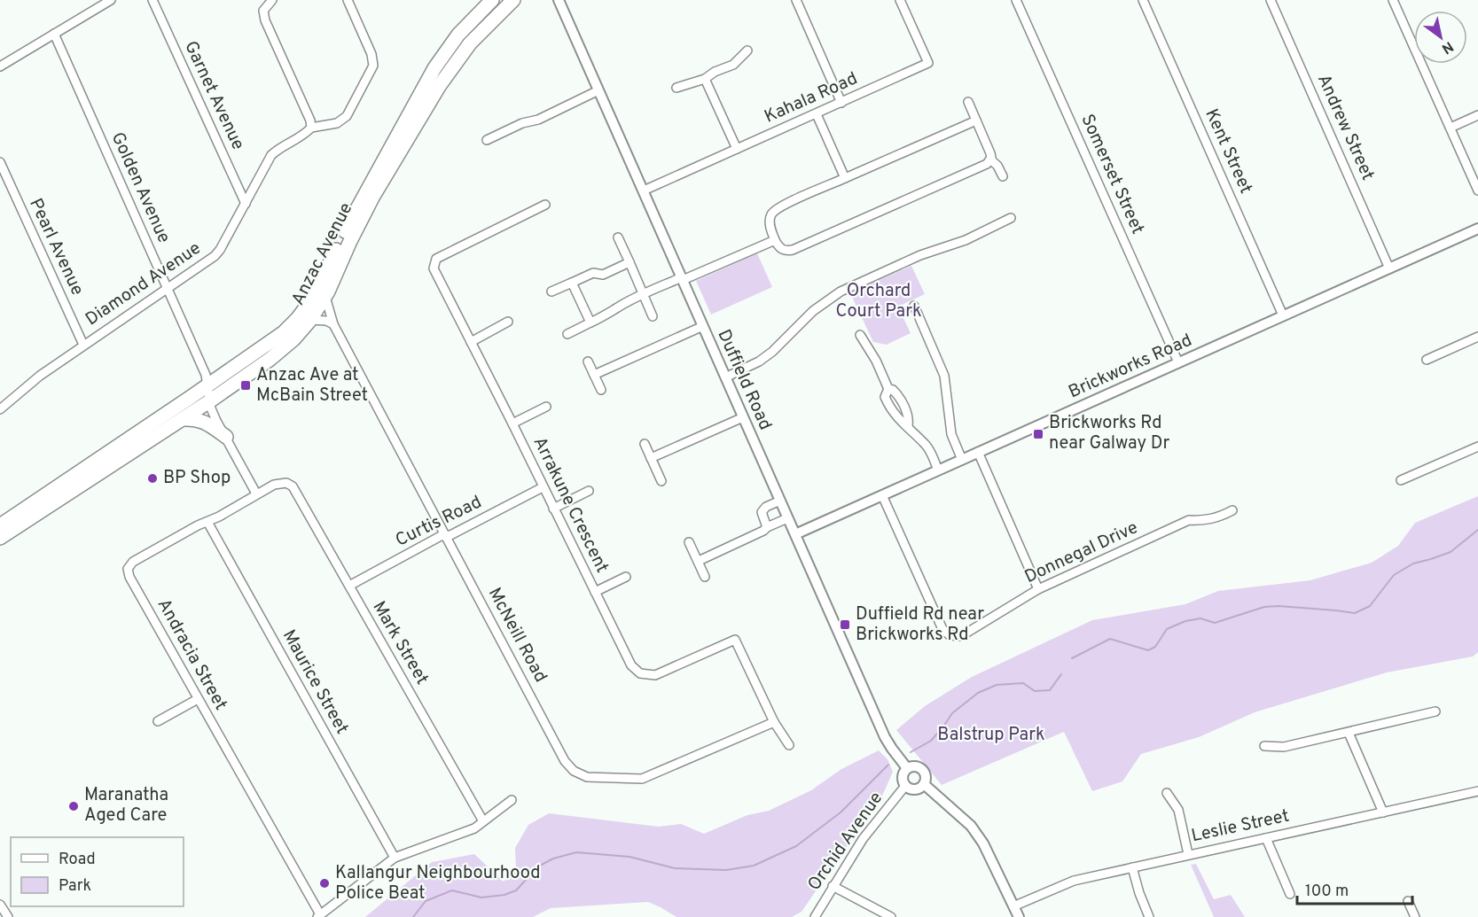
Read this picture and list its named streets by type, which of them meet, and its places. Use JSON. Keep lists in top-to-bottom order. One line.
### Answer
{"streets":{"highway":["Anzac Avenue"],"street":["Garnet Avenue","Kahala Road","Andrew Street","Kent Street","Somerset Street","Golden Avenue","Pearl Avenue","Diamond Avenue","Brickworks Road","Duffield Road","Arrakune Crescent","Curtis Road","Donnegal Drive","McNeill Road","Mark Street","Andracia Street","Maurice Street","Leslie Street","Orchid Avenue"]},"crossings":[["Garnet Avenue","Diamond Avenue"],["Kahala Road","Duffield Road"],["Andrew Street","Brickworks Road"],["Kent Street","Brickworks Road"],["Somerset Street","Brickworks Road"],["Golden Avenue","Anzac Avenue"],["Golden Avenue","Diamond Avenue"],["Golden Avenue","Andracia Street"],["Pearl Avenue","Diamond Avenue"],["Anzac Avenue","McNeill Road"],["Brickworks Road","Duffield Road"],["Brickworks Road","Donnegal Drive"],["Duffield Road","Orchid Avenue"],["Arrakune Crescent","Curtis Road"],["Arrakune Crescent","McNeill Road"],["Curtis Road","McNeill Road"],["Curtis Road","Mark Street"],["Mark Street","Andracia Street"],["Andracia Street","Maurice Street"]],"parks":["Orchard Court Park","Balstrup Park"],"places":{"transit":["Anzac Ave at McBain Street","Brickworks Rd near Galway Dr","Duffield Rd near Brickworks Rd"],"other":["BP Shop","Maranatha Aged Care","Kallangur Neighbourhood Police Beat"]},"legend":["Road","Park"],"scale_bar":"100 m","north":"bottom right"}
